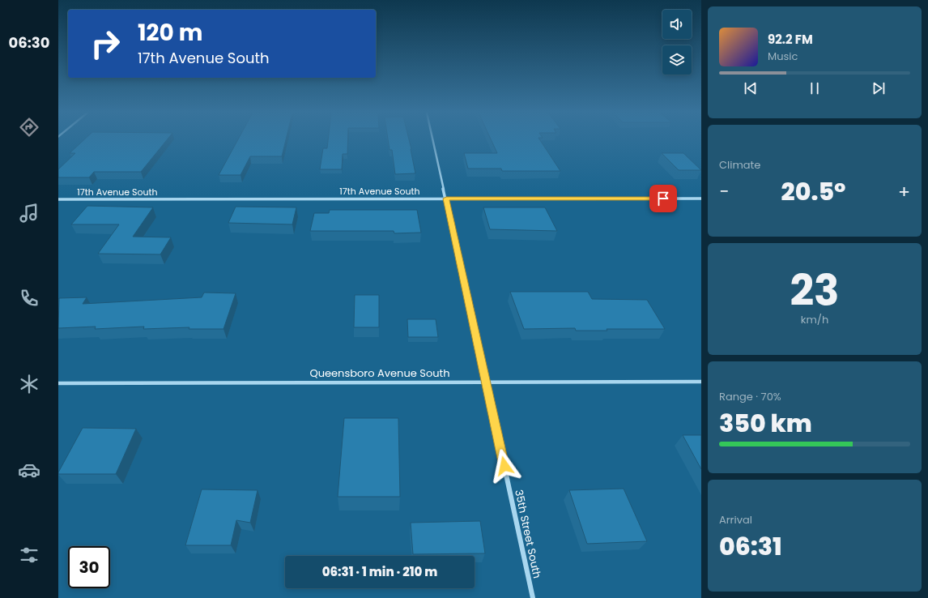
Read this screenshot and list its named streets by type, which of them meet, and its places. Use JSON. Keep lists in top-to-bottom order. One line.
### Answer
{"streets":{"street":["17th Avenue South","Queensboro Avenue South","35th Street South"]},"crossings":[["17th Avenue South","35th Street South"],["Queensboro Avenue South","35th Street South"]],"page":{"tabs":"06:30","turn":["120 m","17th Avenue South"],"song":["92.2 FM","Music"],"tile":["Climate",["23","km/h"],["Range · 70%","350 km"],["Arrival","06:31"]],"heat":["−","20.5°","+"],"limit":"30","trip":"06:31 · 1 min · 210 m"}}
